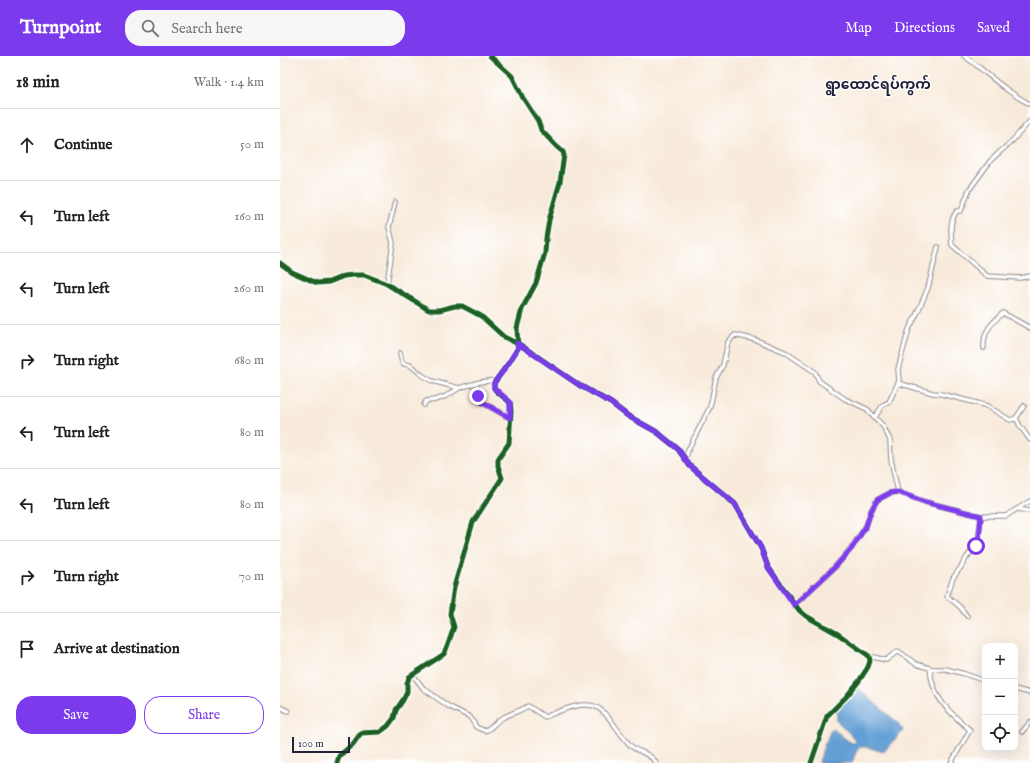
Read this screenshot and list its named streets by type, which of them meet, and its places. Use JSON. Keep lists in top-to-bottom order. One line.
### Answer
{"districts":["ရွာထောင်ရပ်ကွက်"],"scale_bar":"100 m","page":{"header":"Turnpoint","search":"Search here","nav":["Map","Directions","Saved"],"heading":["18 min","Walk · 1.4 km"],"list":[["Continue","50 m"],["Turn left","160 m"],["Turn left","260 m"],["Turn right","680 m"],["Turn left","80 m"],["Turn left","80 m"],["Turn right","70 m"],"Arrive at destination"],"map_buttons":["+","−"],"buttons":["Save","Share"],"scale":"100 m"}}
